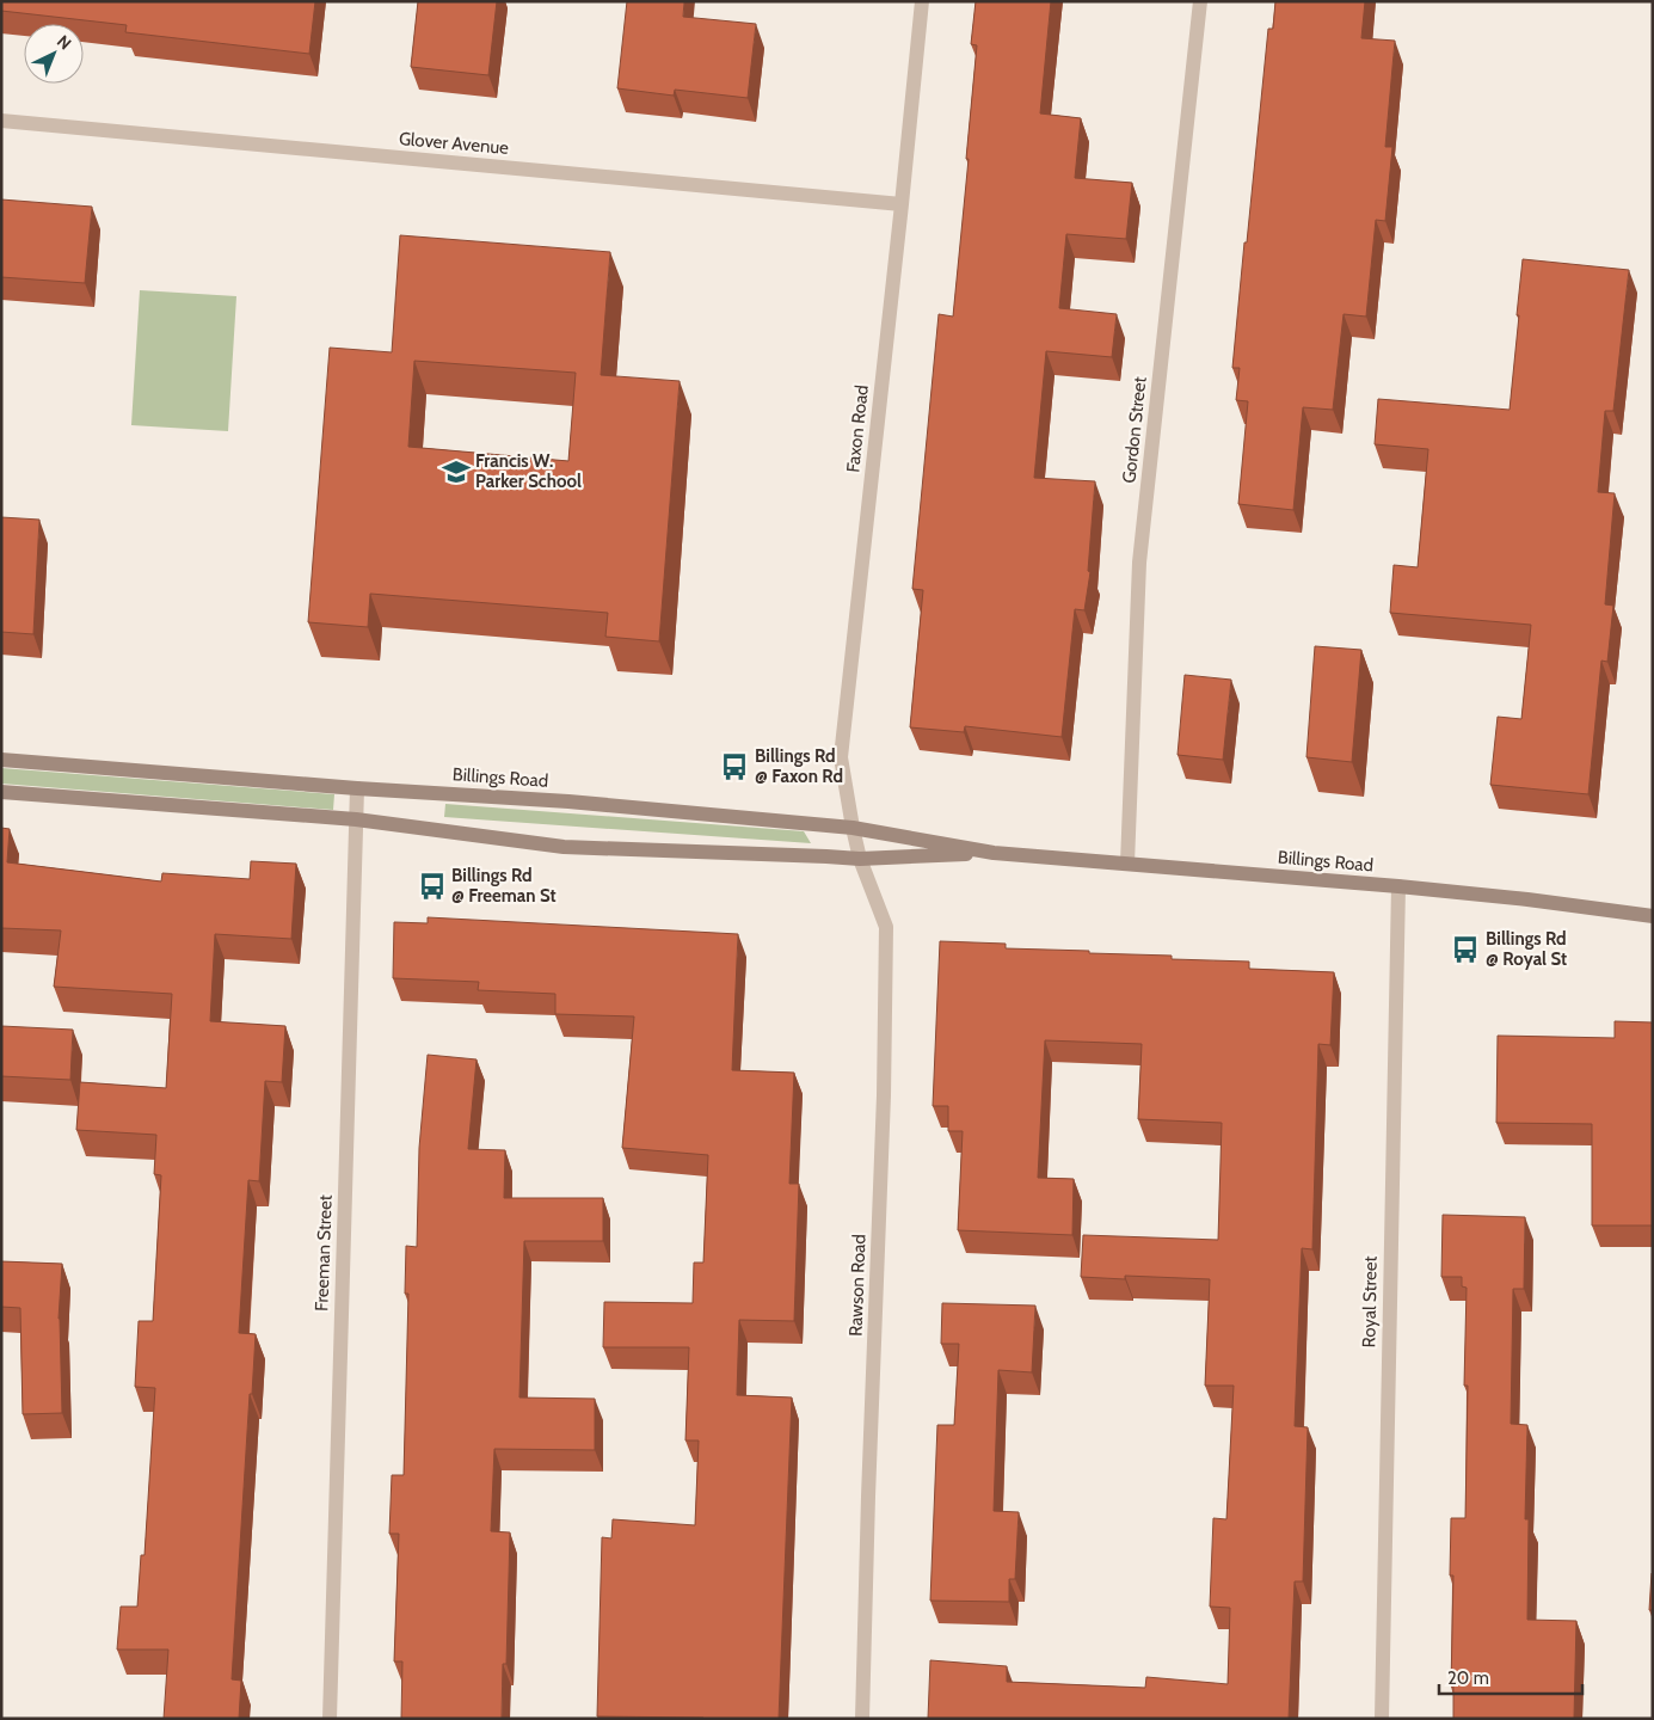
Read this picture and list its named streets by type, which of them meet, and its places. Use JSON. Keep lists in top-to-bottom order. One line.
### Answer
{"streets":{"street":["Glover Avenue","Faxon Road","Gordon Street","Billings Road","Freeman Street","Rawson Road","Royal Street"]},"crossings":[["Glover Avenue","Faxon Road"],["Faxon Road","Billings Road"],["Faxon Road","Rawson Road"],["Gordon Street","Billings Road"],["Billings Road","Freeman Street"],["Billings Road","Rawson Road"],["Billings Road","Royal Street"]],"places":{"school or university":["Francis W. Parker School"],"bus stop":["Billings Rd @ Faxon Rd","Billings Rd @ Freeman St","Billings Rd @ Royal St"]},"scale_bar":"20 m","north":"top right"}
